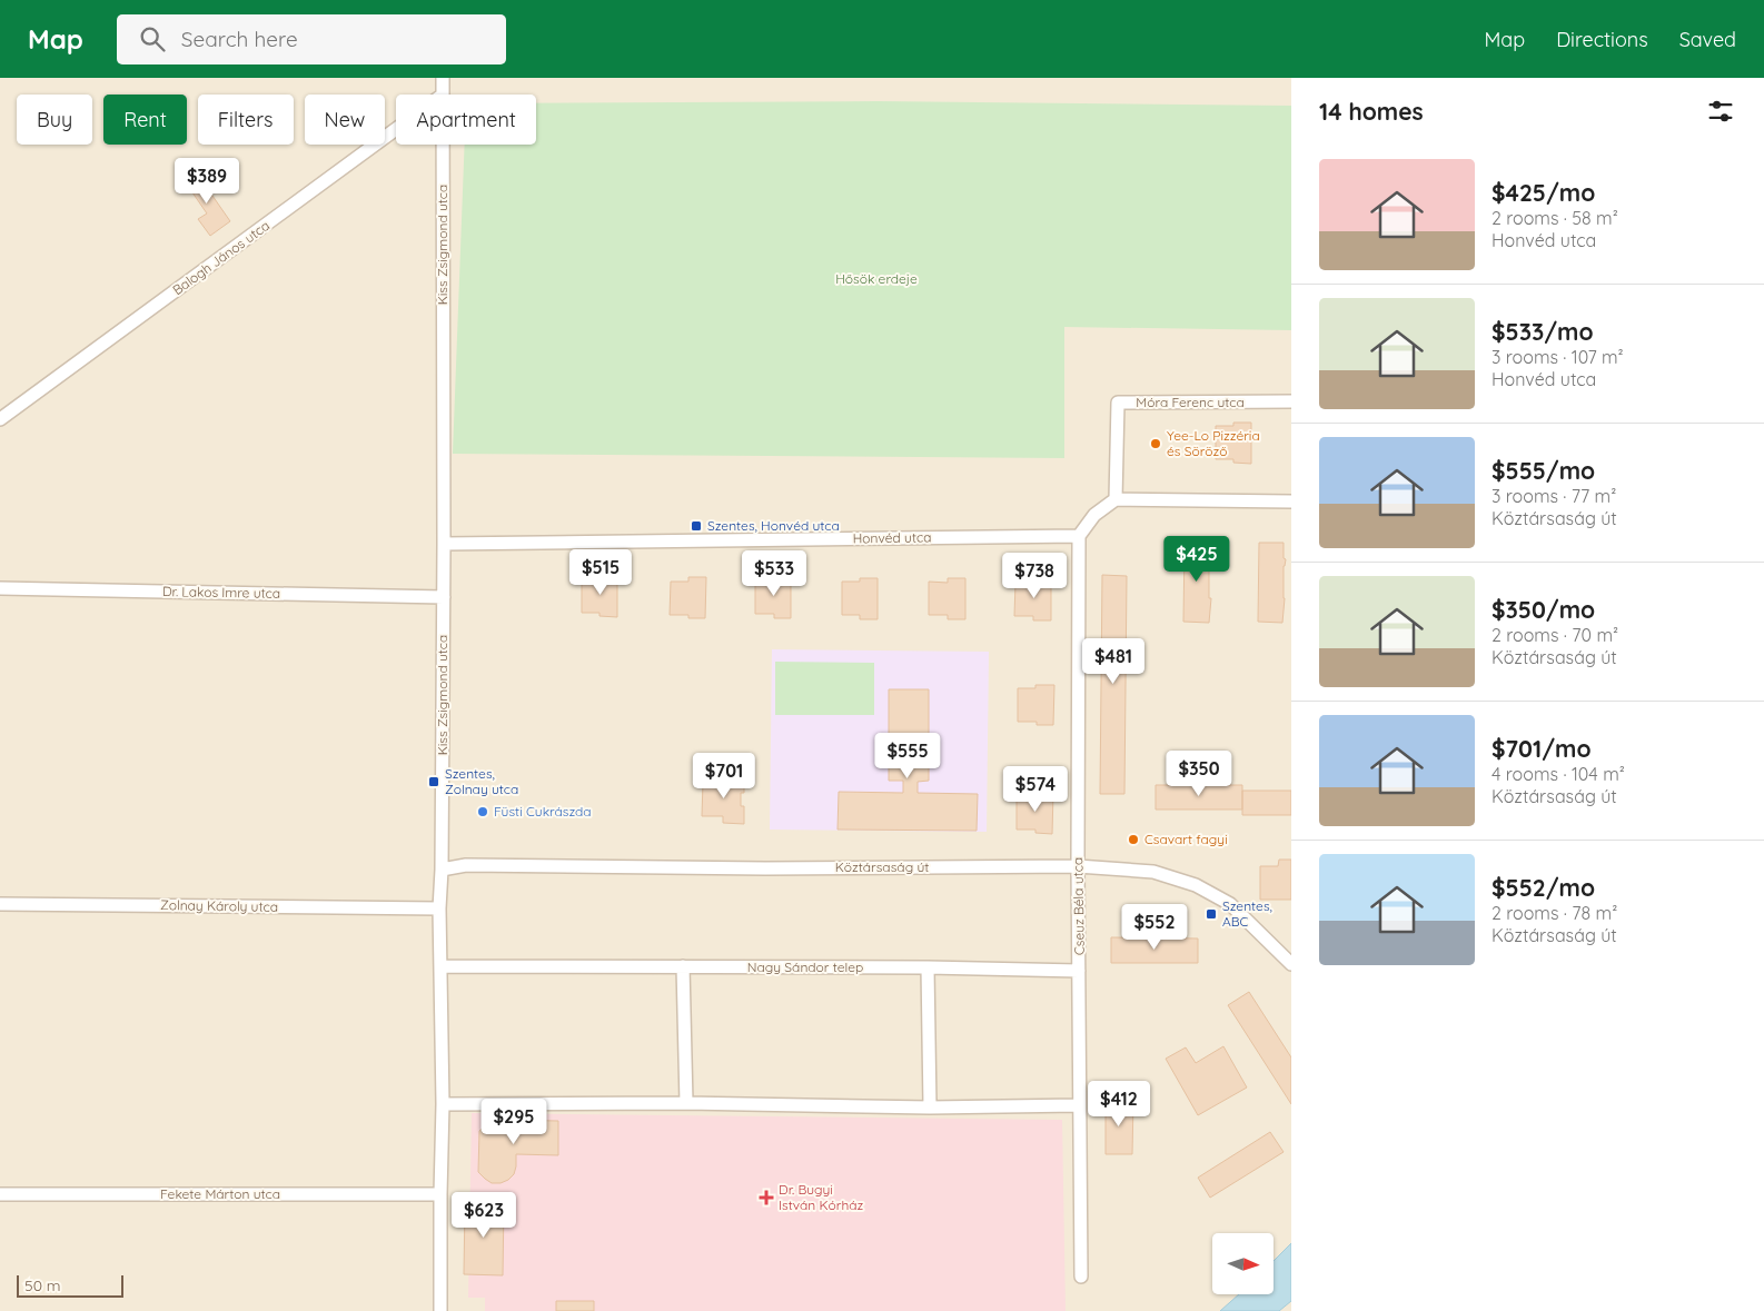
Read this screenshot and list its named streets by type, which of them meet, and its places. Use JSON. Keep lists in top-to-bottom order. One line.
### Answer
{"streets":{"street":["Kiss Zsigmond utca","Balogh János utca","Móra Ferenc utca","Honvéd utca","Dr. Lakos Imre utca","Köztársaság út","Zolnay Károly utca","Cseuz Béla utca","Nagy Sándor telep","Fekete Márton utca"]},"crossings":[["Kiss Zsigmond utca","Honvéd utca"],["Kiss Zsigmond utca","Dr. Lakos Imre utca"],["Kiss Zsigmond utca","Köztársaság út"],["Kiss Zsigmond utca","Zolnay Károly utca"],["Kiss Zsigmond utca","Nagy Sándor telep"],["Kiss Zsigmond utca","Fekete Márton utca"],["Honvéd utca","Cseuz Béla utca"],["Köztársaság út","Cseuz Béla utca"],["Cseuz Béla utca","Nagy Sándor telep"]],"parks":["Hősök erdeje"],"places":{"other":["Yee-Lo Pizzéria és Söröző","Füsti Cukrászda","Csavart fagyi"],"transit":["Szentes, Honvéd utca","Szentes, Zolnay utca","Szentes, ABC"],"health":["Dr. Bugyi István Kórház"]},"scale_bar":"50 m","north":"right","page":{"header":"Map","search":"Search here","nav":["Map","Directions","Saved"],"heading":"14 homes","chip":["Buy","Rent","Filters","New","Apartment"],"list":[{"name":"$425/mo","note":"2 rooms · 58 m² · Honvéd utca"},{"name":"$533/mo","note":"3 rooms · 107 m² · Honvéd utca"},{"name":"$555/mo","note":"3 rooms · 77 m² · Köztársaság út"},{"name":"$350/mo","note":"2 rooms · 70 m² · Köztársaság út"},{"name":"$701/mo","note":"4 rooms · 104 m² · Köztársaság út"},{"name":"$552/mo","note":"2 rooms · 78 m² · Köztársaság út"}],"price":["$389","$425","$515","$533","$738","$481","$555","$350","$701","$574","$552","$412","$295","$623"],"scale":"50 m"}}
